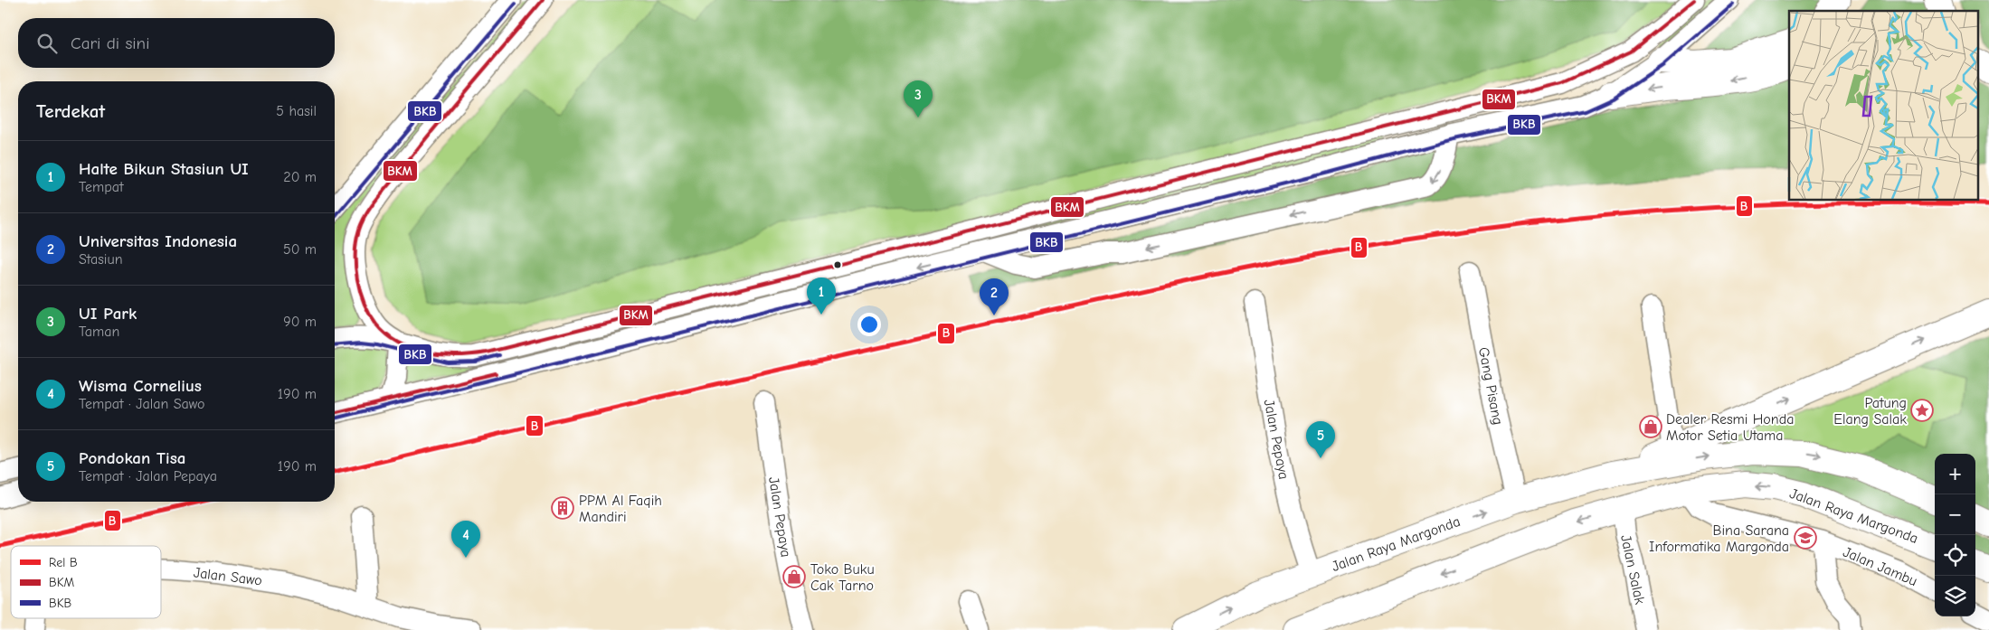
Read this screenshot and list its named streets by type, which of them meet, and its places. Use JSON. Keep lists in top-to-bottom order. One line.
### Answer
{"streets":{"main road":["Jalan Raya Margonda"],"street":["Gang Pisang","Jalan Pepaya","Jalan Jambu","Jalan Salak","Jalan Sawo"]},"crossings":[["Gang Pisang","Jalan Raya Margonda"],["Jalan Pepaya","Jalan Raya Margonda"],["Jalan Raya Margonda","Jalan Salak"]],"places":{"place":["Patung Elang Salak"],"shop":["Dealer Resmi Honda Motor Setia Utama","Toko Buku Cak Tarno"],"building":["PPM Al Faqih Mandiri"],"school or university":["Bina Sarana Informatika Margonda"]},"lines":["transit line BKM","transit line BKB","rail line B"],"legend":["Rel B","BKM","BKB"],"page":{"search":"Cari di sini","pins":["3","1","2","5","4"],"heading":["Terdekat","5 hasil"],"list":[{"mark":"1","name":"Halte Bikun Stasiun UI","note":"Tempat","value":"20 m"},{"mark":"2","name":"Universitas Indonesia","note":"Stasiun","value":"50 m"},{"mark":"3","name":"UI Park","note":"Taman","value":"90 m"},{"mark":"4","name":"Wisma Cornelius","note":"Tempat · Jalan Sawo","value":"190 m"},{"mark":"5","name":"Pondokan Tisa","note":"Tempat · Jalan Pepaya","value":"190 m"}],"map_buttons":["+","−"]}}
